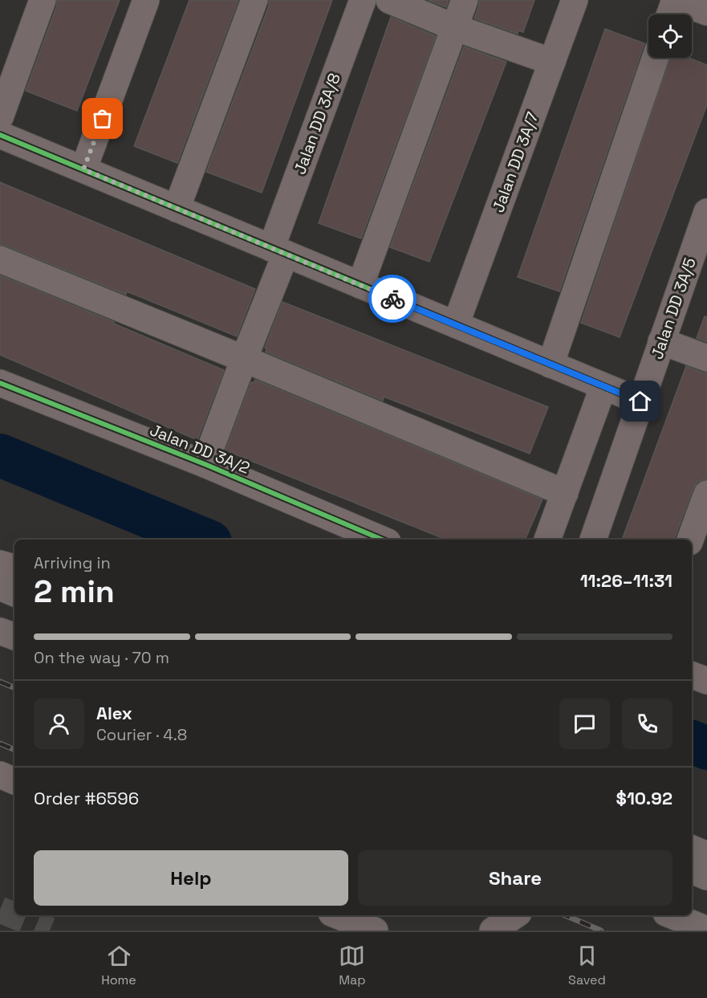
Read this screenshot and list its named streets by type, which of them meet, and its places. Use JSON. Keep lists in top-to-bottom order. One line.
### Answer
{"streets":{"street":["Jalan DD 3A/8","Jalan DD 3A/7","Jalan DD 3A/5","Jalan DD 3A/2"]},"crossings":[["Jalan DD 3A/8","Jalan DD 3A/2"]],"page":{"heading":["2 min","Arriving in","11:26–11:31"],"panel":["Alex","Courier · 4.8","Order #6596","$10.92"],"bar":"On the way · 70 m","buttons":["Help","Share"],"tabs":["Home","Map","Saved"]}}
